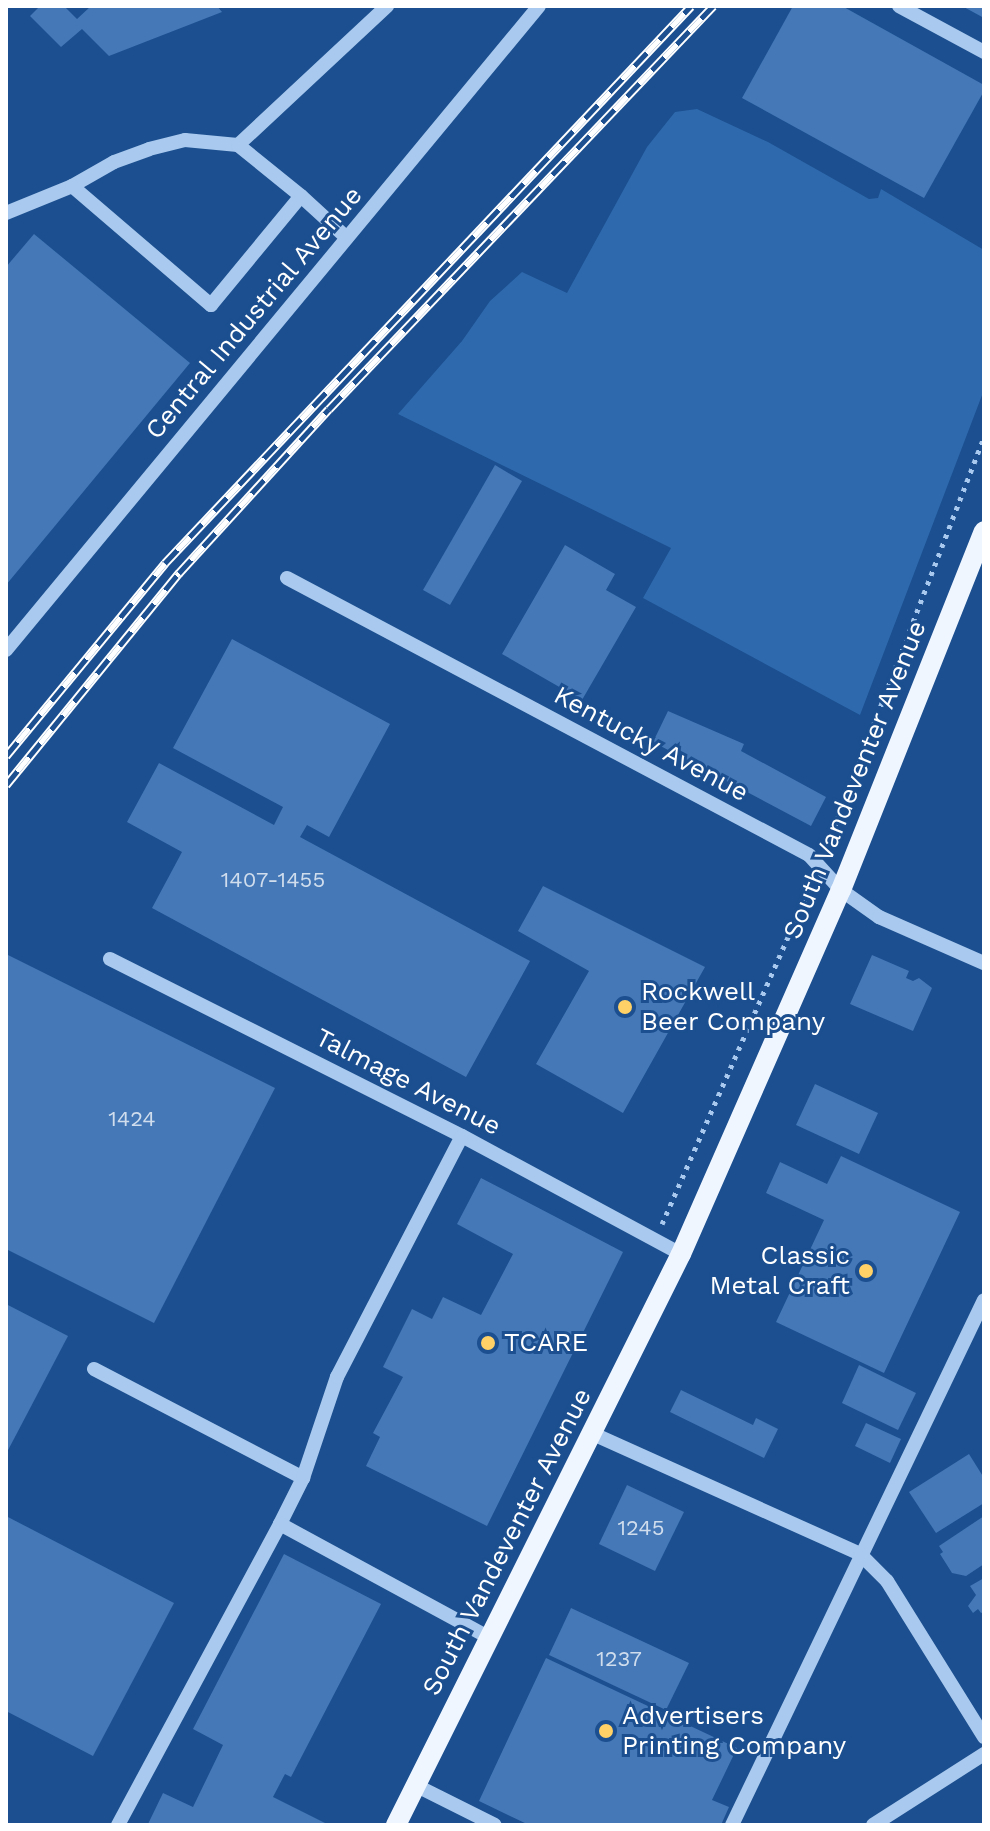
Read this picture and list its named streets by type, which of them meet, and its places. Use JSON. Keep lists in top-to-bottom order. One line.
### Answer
{"streets":{"main road":["South Vandeventer Avenue"],"street":["Central Industrial Avenue","Kentucky Avenue","Talmage Avenue"]},"crossings":[["Kentucky Avenue","South Vandeventer Avenue"],["South Vandeventer Avenue","Talmage Avenue"]],"places":["Rockwell Beer Company","Classic Metal Craft","TCARE","Advertisers Printing Company"],"house_numbers":["1407-1455","1424","1245","1237"]}
